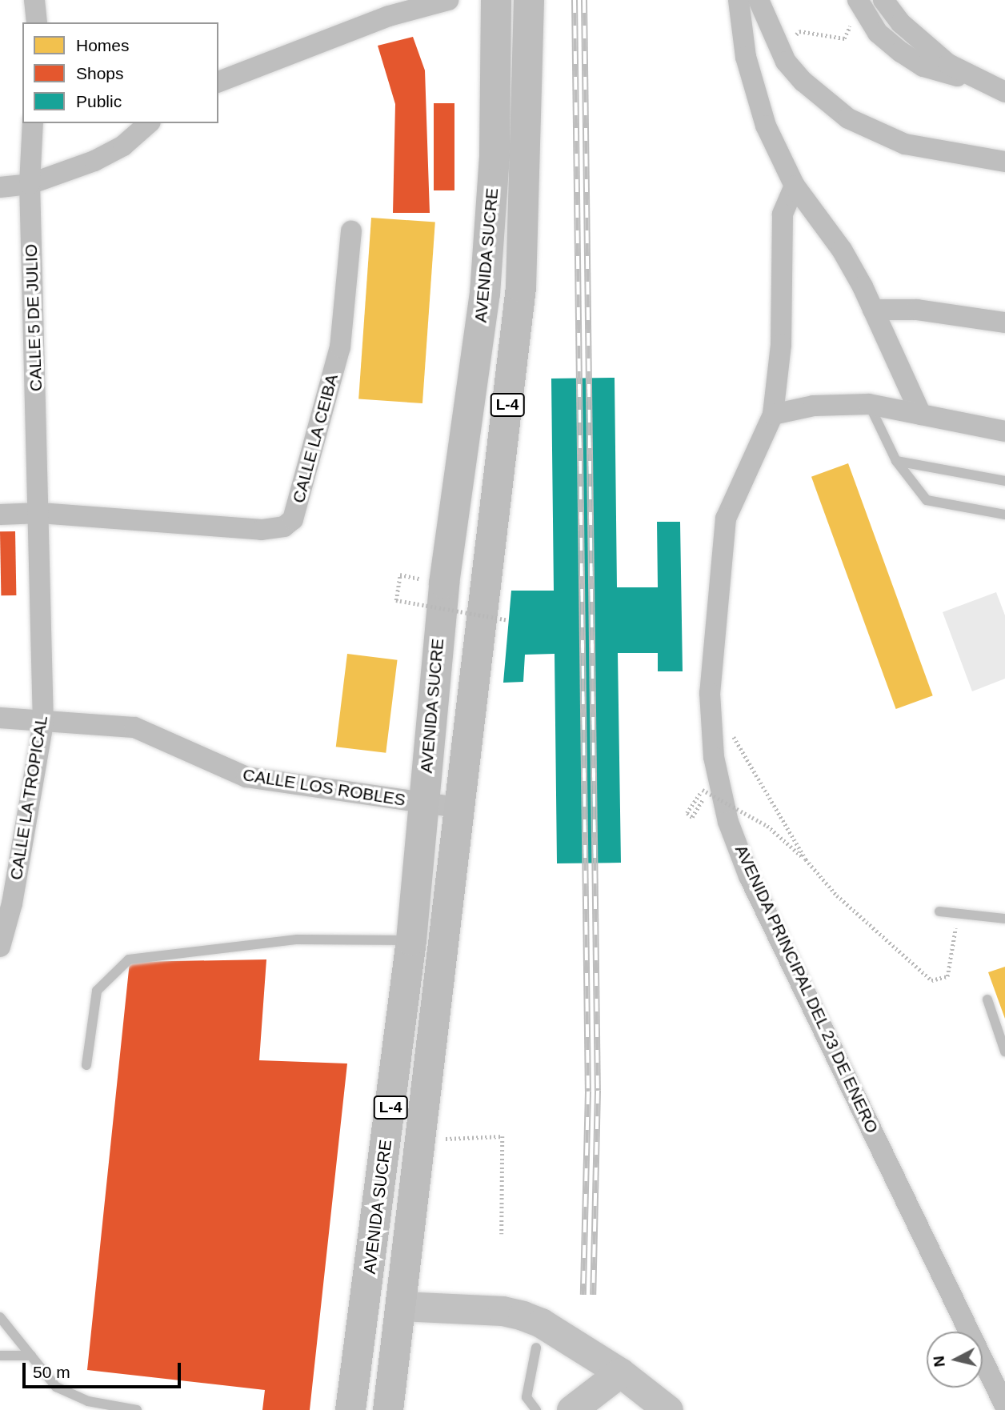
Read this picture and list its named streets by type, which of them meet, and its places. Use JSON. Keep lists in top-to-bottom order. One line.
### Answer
{"streets":{"main road":["AVENIDA SUCRE","L-4"],"street":["CALLE 5 DE JULIO","CALLE LA CEIBA","CALLE LOS ROBLES","CALLE LA TROPICAL","AVENIDA PRINCIPAL DEL 23 DE ENERO"]},"crossings":[["AVENIDA SUCRE","CALLE LOS ROBLES"],["CALLE 5 DE JULIO","CALLE LA CEIBA"],["CALLE 5 DE JULIO","CALLE LA TROPICAL"],["CALLE LA CEIBA","CALLE LA TROPICAL"],["CALLE LOS ROBLES","CALLE LA TROPICAL"]],"legend":["Homes","Shops","Public"],"scale_bar":"50 m","north":"left"}
